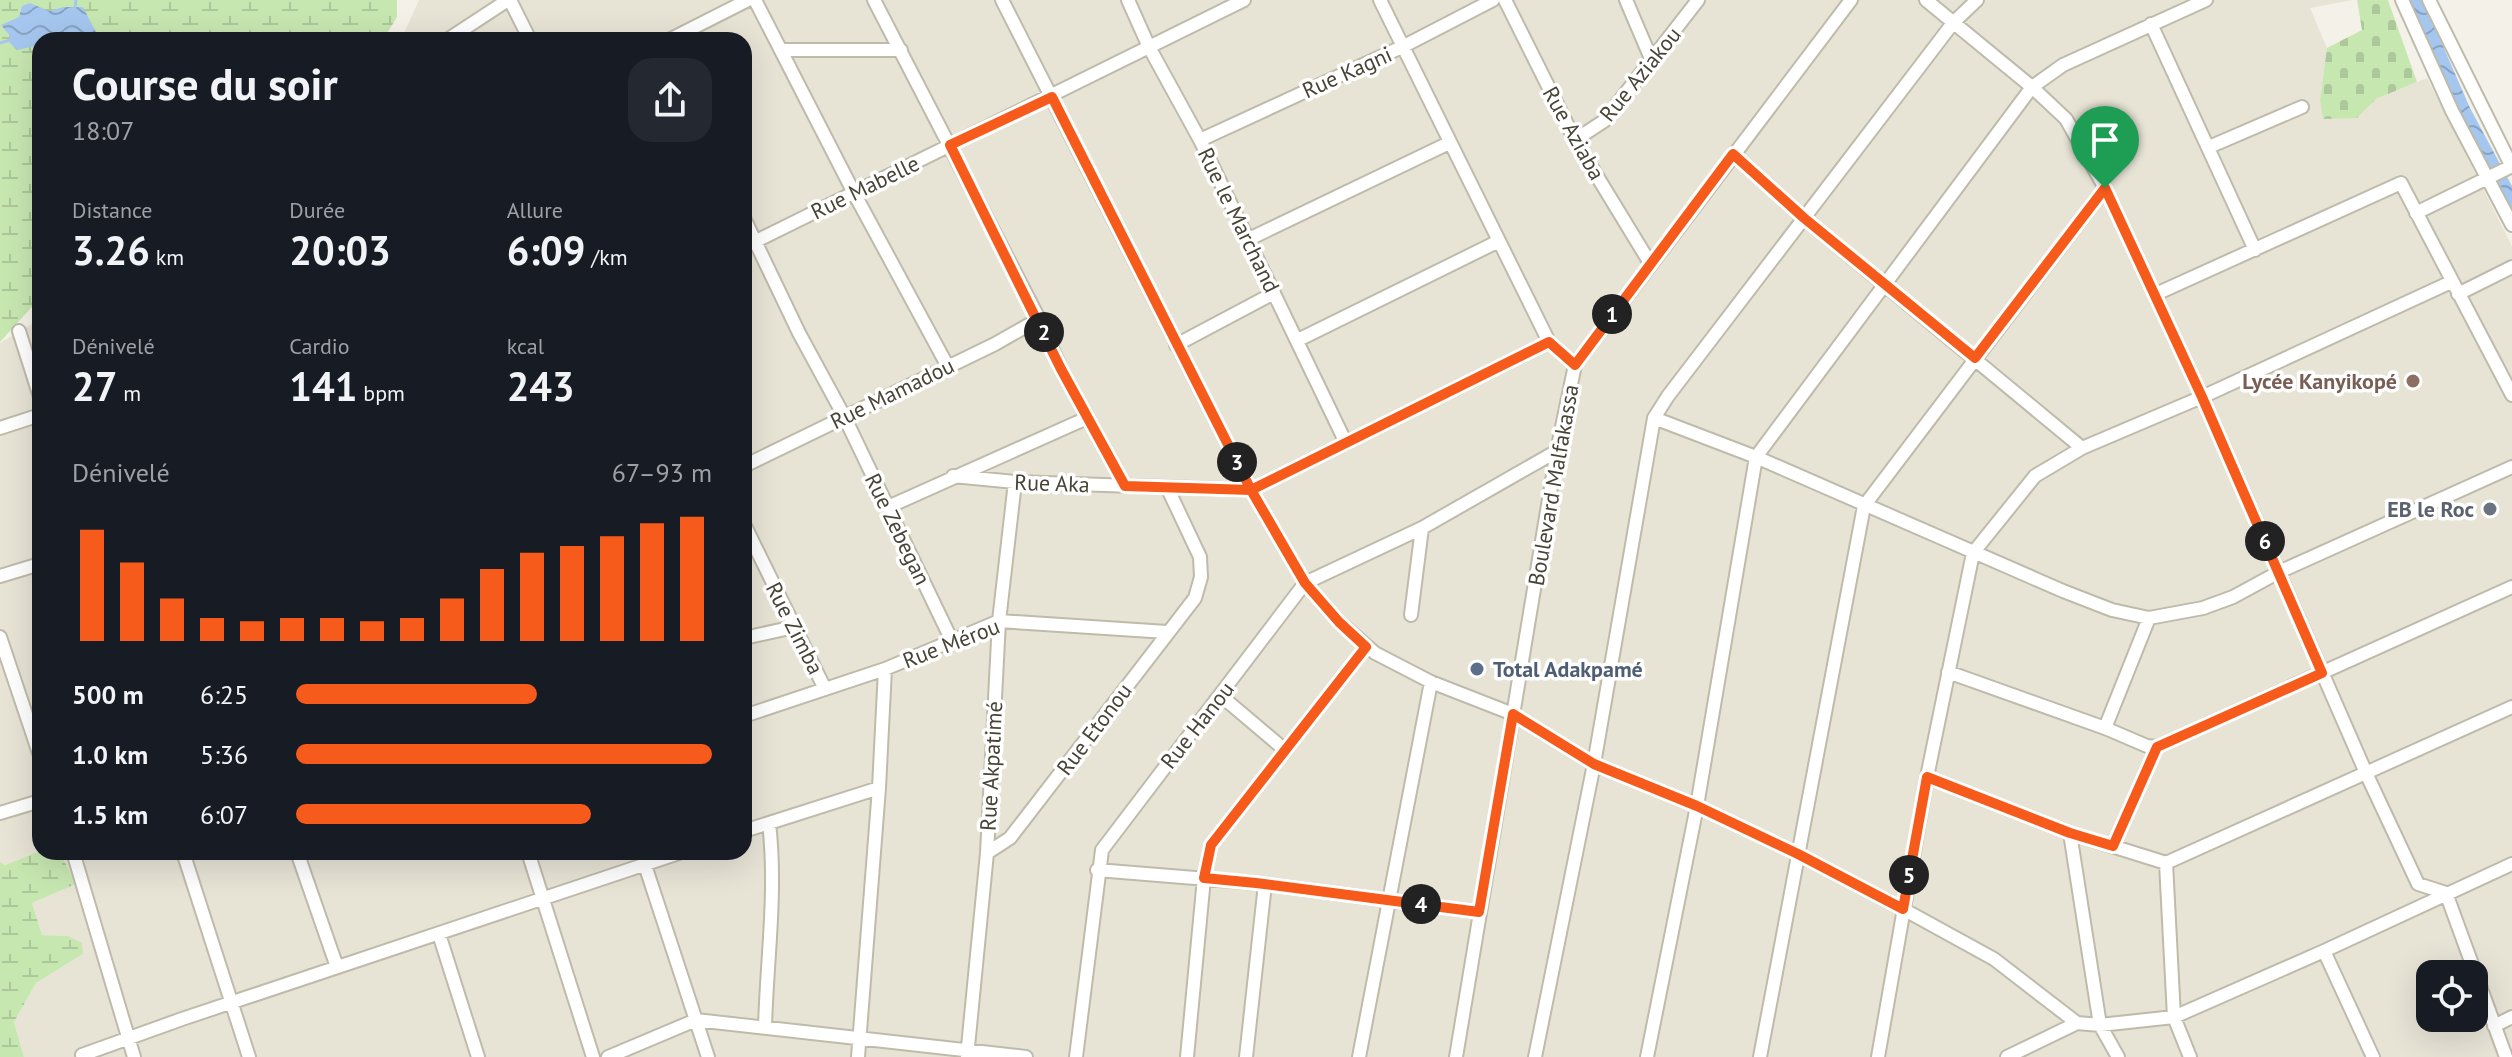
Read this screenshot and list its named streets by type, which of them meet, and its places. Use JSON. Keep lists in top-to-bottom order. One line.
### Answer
{"streets":{"street":["Rue Kagni","Rue Aziakou","Rue Aziaba","Rue Mabelle","Rue le Marchand","Rue Mamadou","Rue Aka","Boulevard Malfakassa","Rue Zebegan","Rue Zimba","Rue Mérou","Rue Hanou","Rue Etonou","Rue Akpatimé"]},"crossings":[["Rue Kagni","Rue le Marchand"],["Rue Aziakou","Rue Aziaba"],["Rue Aziaba","Boulevard Malfakassa"],["Rue Mabelle","Rue le Marchand"],["Rue le Marchand","Rue Aka"],["Rue Mamadou","Rue Zebegan"],["Rue Aka","Rue Etonou"],["Rue Aka","Rue Akpatimé"],["Rue Zebegan","Rue Mérou"],["Rue Zimba","Rue Mérou"],["Rue Mérou","Rue Etonou"],["Rue Mérou","Rue Akpatimé"],["Rue Etonou","Rue Akpatimé"]],"places":["Lycée Kanyikopé","EB le Roc","Total Adakpamé"],"page":{"heading":["Course du soir","18:07"],"stats":[["Distance","3.26 km"],["Durée","20:03"],["Allure","6:09 /km"],["Dénivelé","27 m"],["Cardio","141 bpm"],["kcal","243"]],"pins":["1","2","3","6","5","4"],"chart":["Dénivelé","67–93 m"],"list":[{"name":"500 m","note":"6:25"},{"name":"1.0 km","note":"5:36"},{"name":"1.5 km","note":"6:07"}]}}
